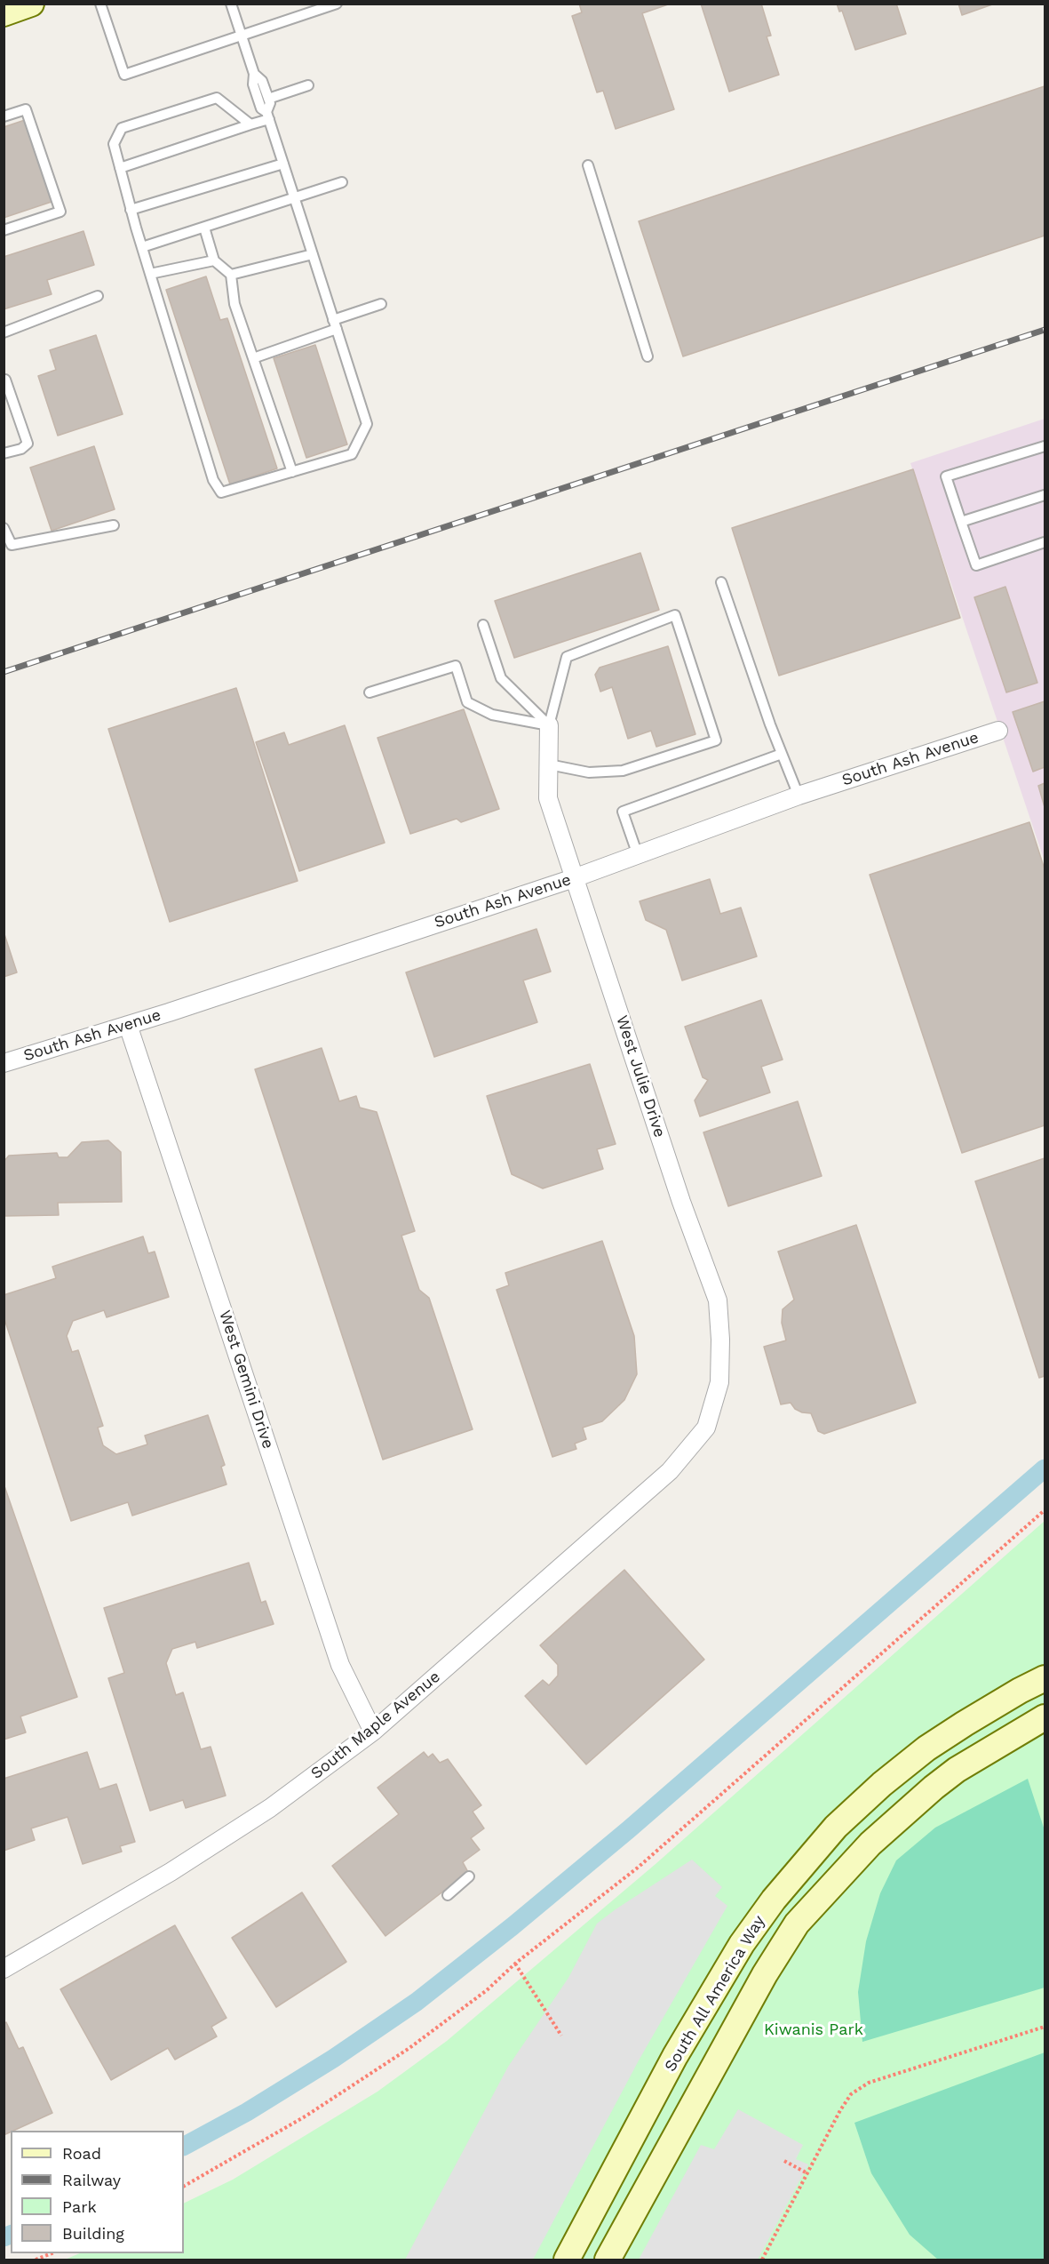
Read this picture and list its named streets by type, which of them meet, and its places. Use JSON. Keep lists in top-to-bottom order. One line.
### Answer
{"streets":{"street":["South Ash Avenue","West Julie Drive","West Gemini Drive","South Maple Avenue","South All America Way"]},"crossings":[["South Ash Avenue","West Julie Drive"],["South Ash Avenue","West Gemini Drive"],["West Julie Drive","South Maple Avenue"],["West Gemini Drive","South Maple Avenue"]],"parks":["Kiwanis Park"],"legend":["Road","Railway","Park","Building"]}
